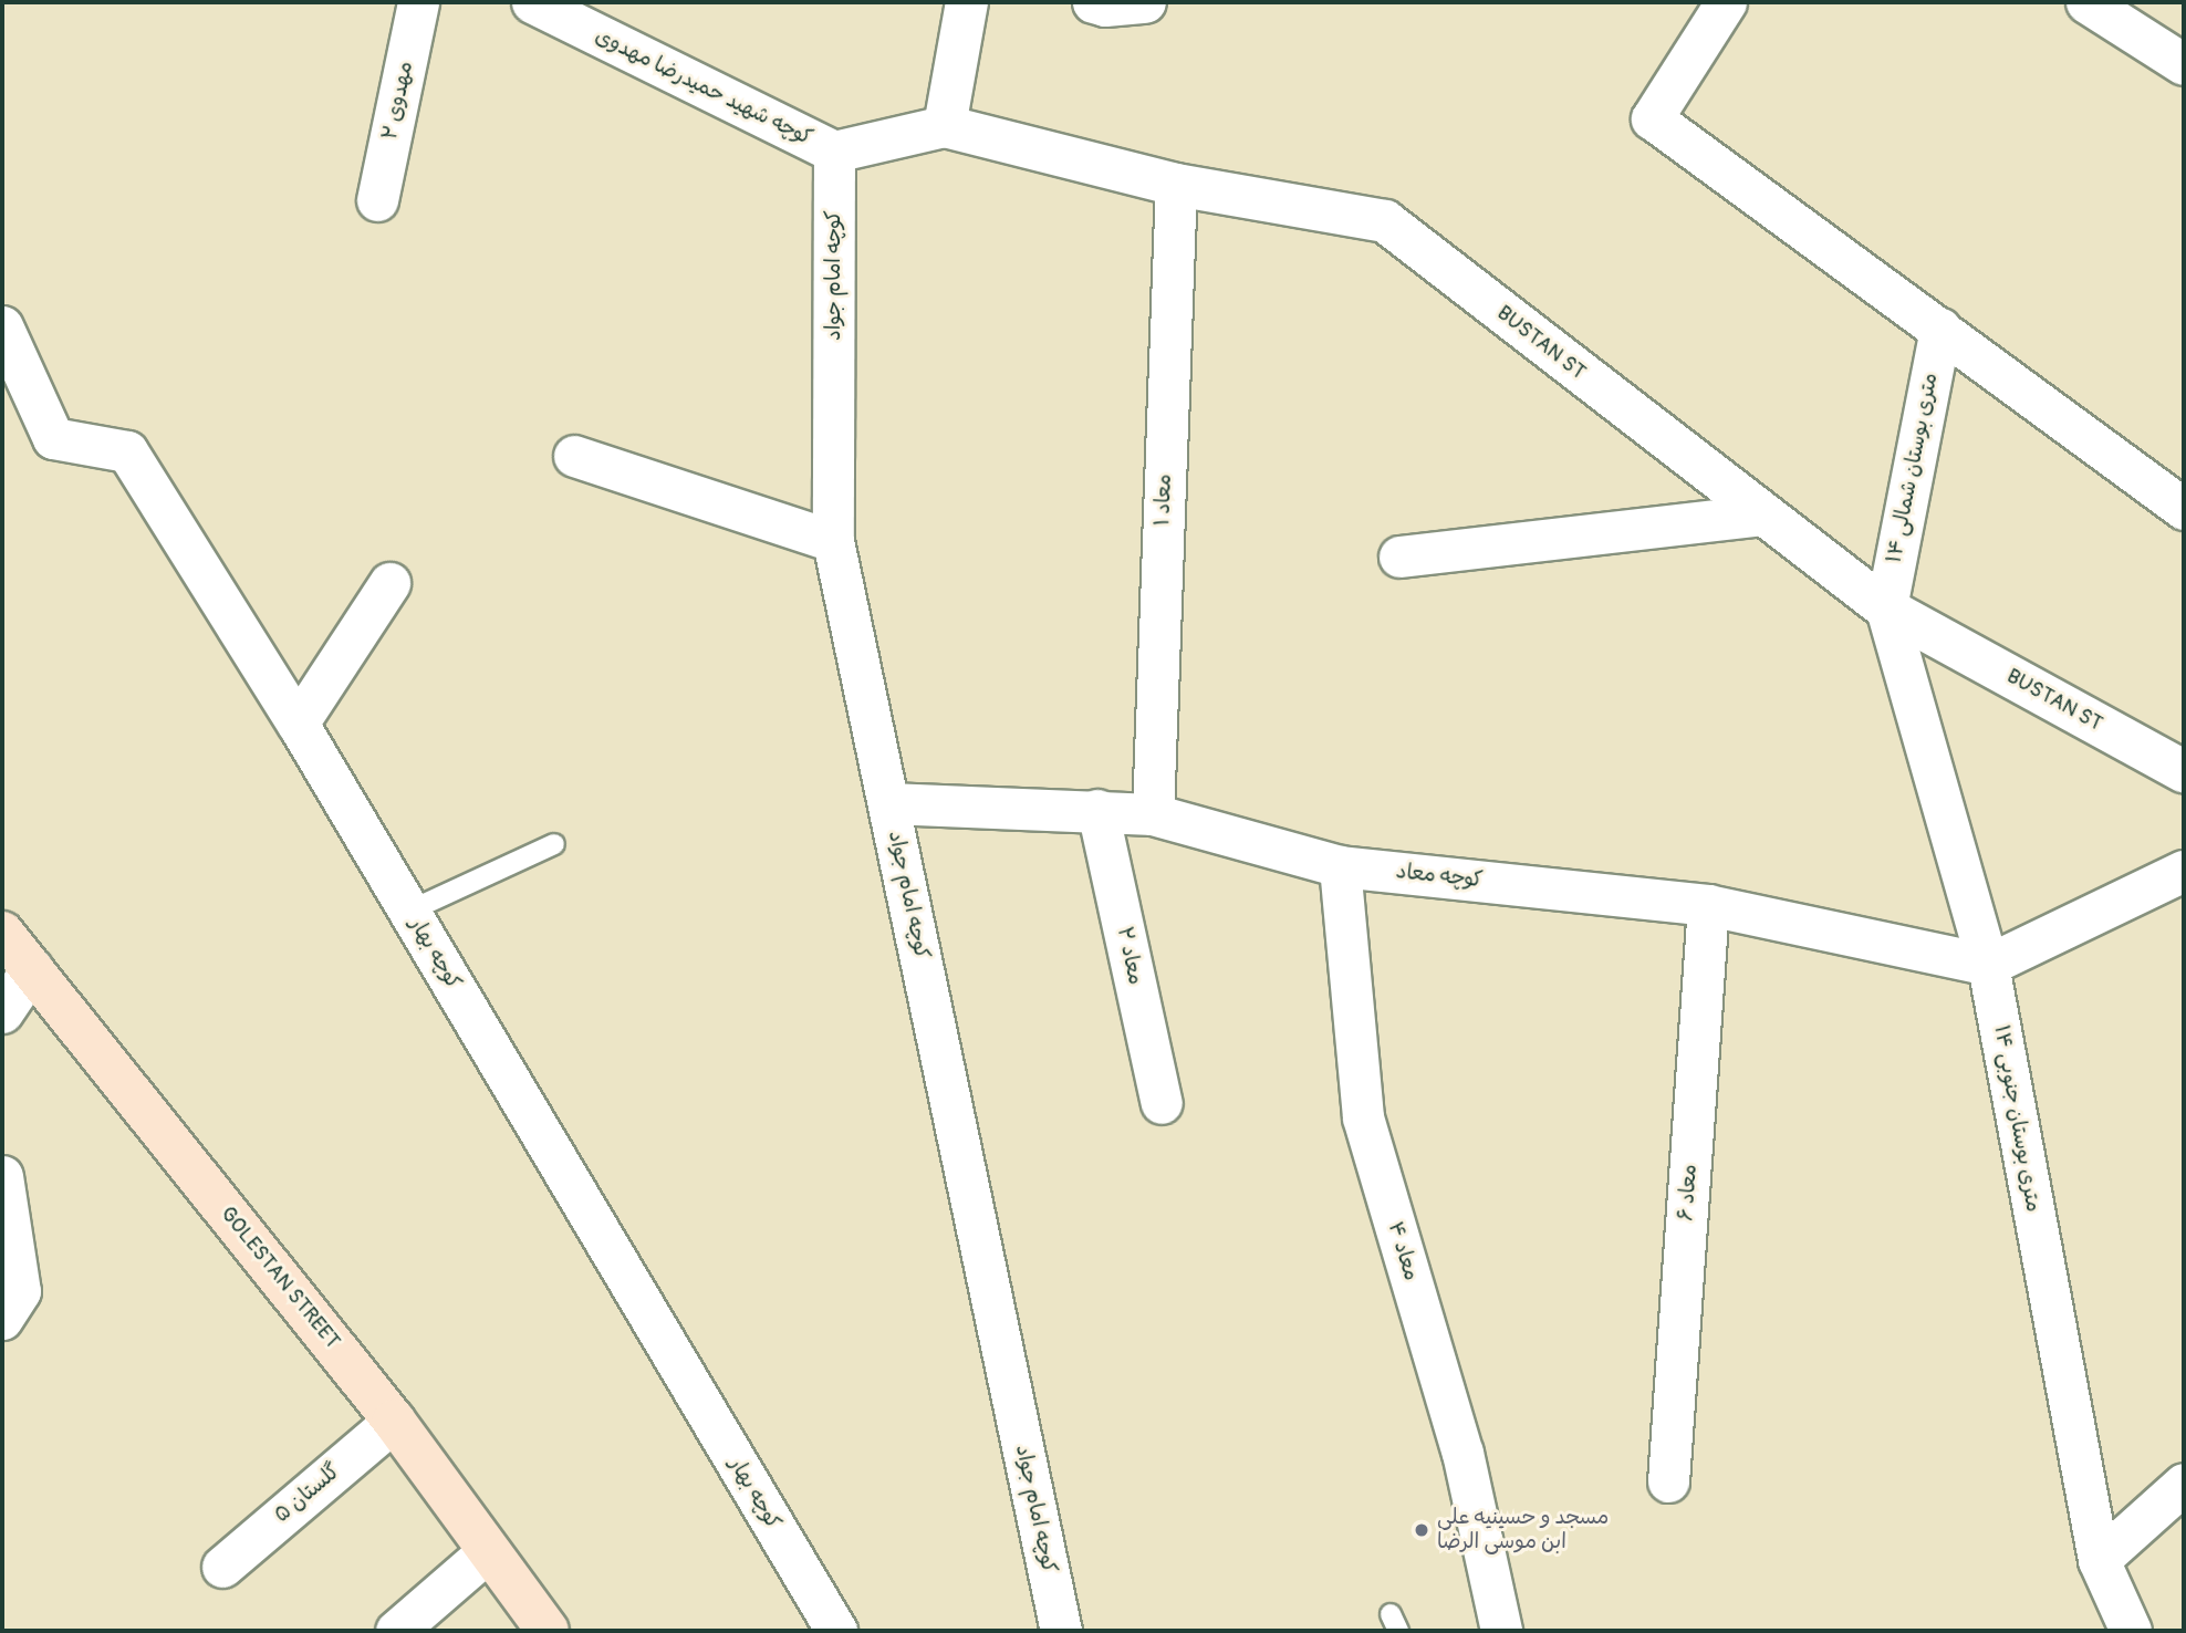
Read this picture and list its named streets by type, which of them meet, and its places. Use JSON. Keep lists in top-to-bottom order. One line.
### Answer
{"streets":{"main road":["GOLESTAN STREET"],"street":["کوچه شهید حمیدرضا مهدوی","مهدوی ۲","کوچه امام جواد","BUSTAN ST","۱۴ متری بوستان شمالی","معاد ۱","کوچه معاد","کوچه بهار","معاد ۲","۱۴ متری بوستان جنوبی","معاد ۶","معاد ۴","گلستان ۵"]},"crossings":[["کوچه شهید حمیدرضا مهدوی","کوچه امام جواد"],["کوچه امام جواد","کوچه معاد"],["BUSTAN ST","۱۴ متری بوستان شمالی"],["BUSTAN ST","معاد ۱"],["BUSTAN ST","۱۴ متری بوستان جنوبی"],["۱۴ متری بوستان شمالی","۱۴ متری بوستان جنوبی"],["معاد ۱","کوچه معاد"],["کوچه معاد","معاد ۲"],["کوچه معاد","۱۴ متری بوستان جنوبی"],["کوچه معاد","معاد ۶"],["کوچه معاد","معاد ۴"],["GOLESTAN STREET","گلستان ۵"]],"places":["مسجد و حسینیه علی ابن موسی الرضا"]}
